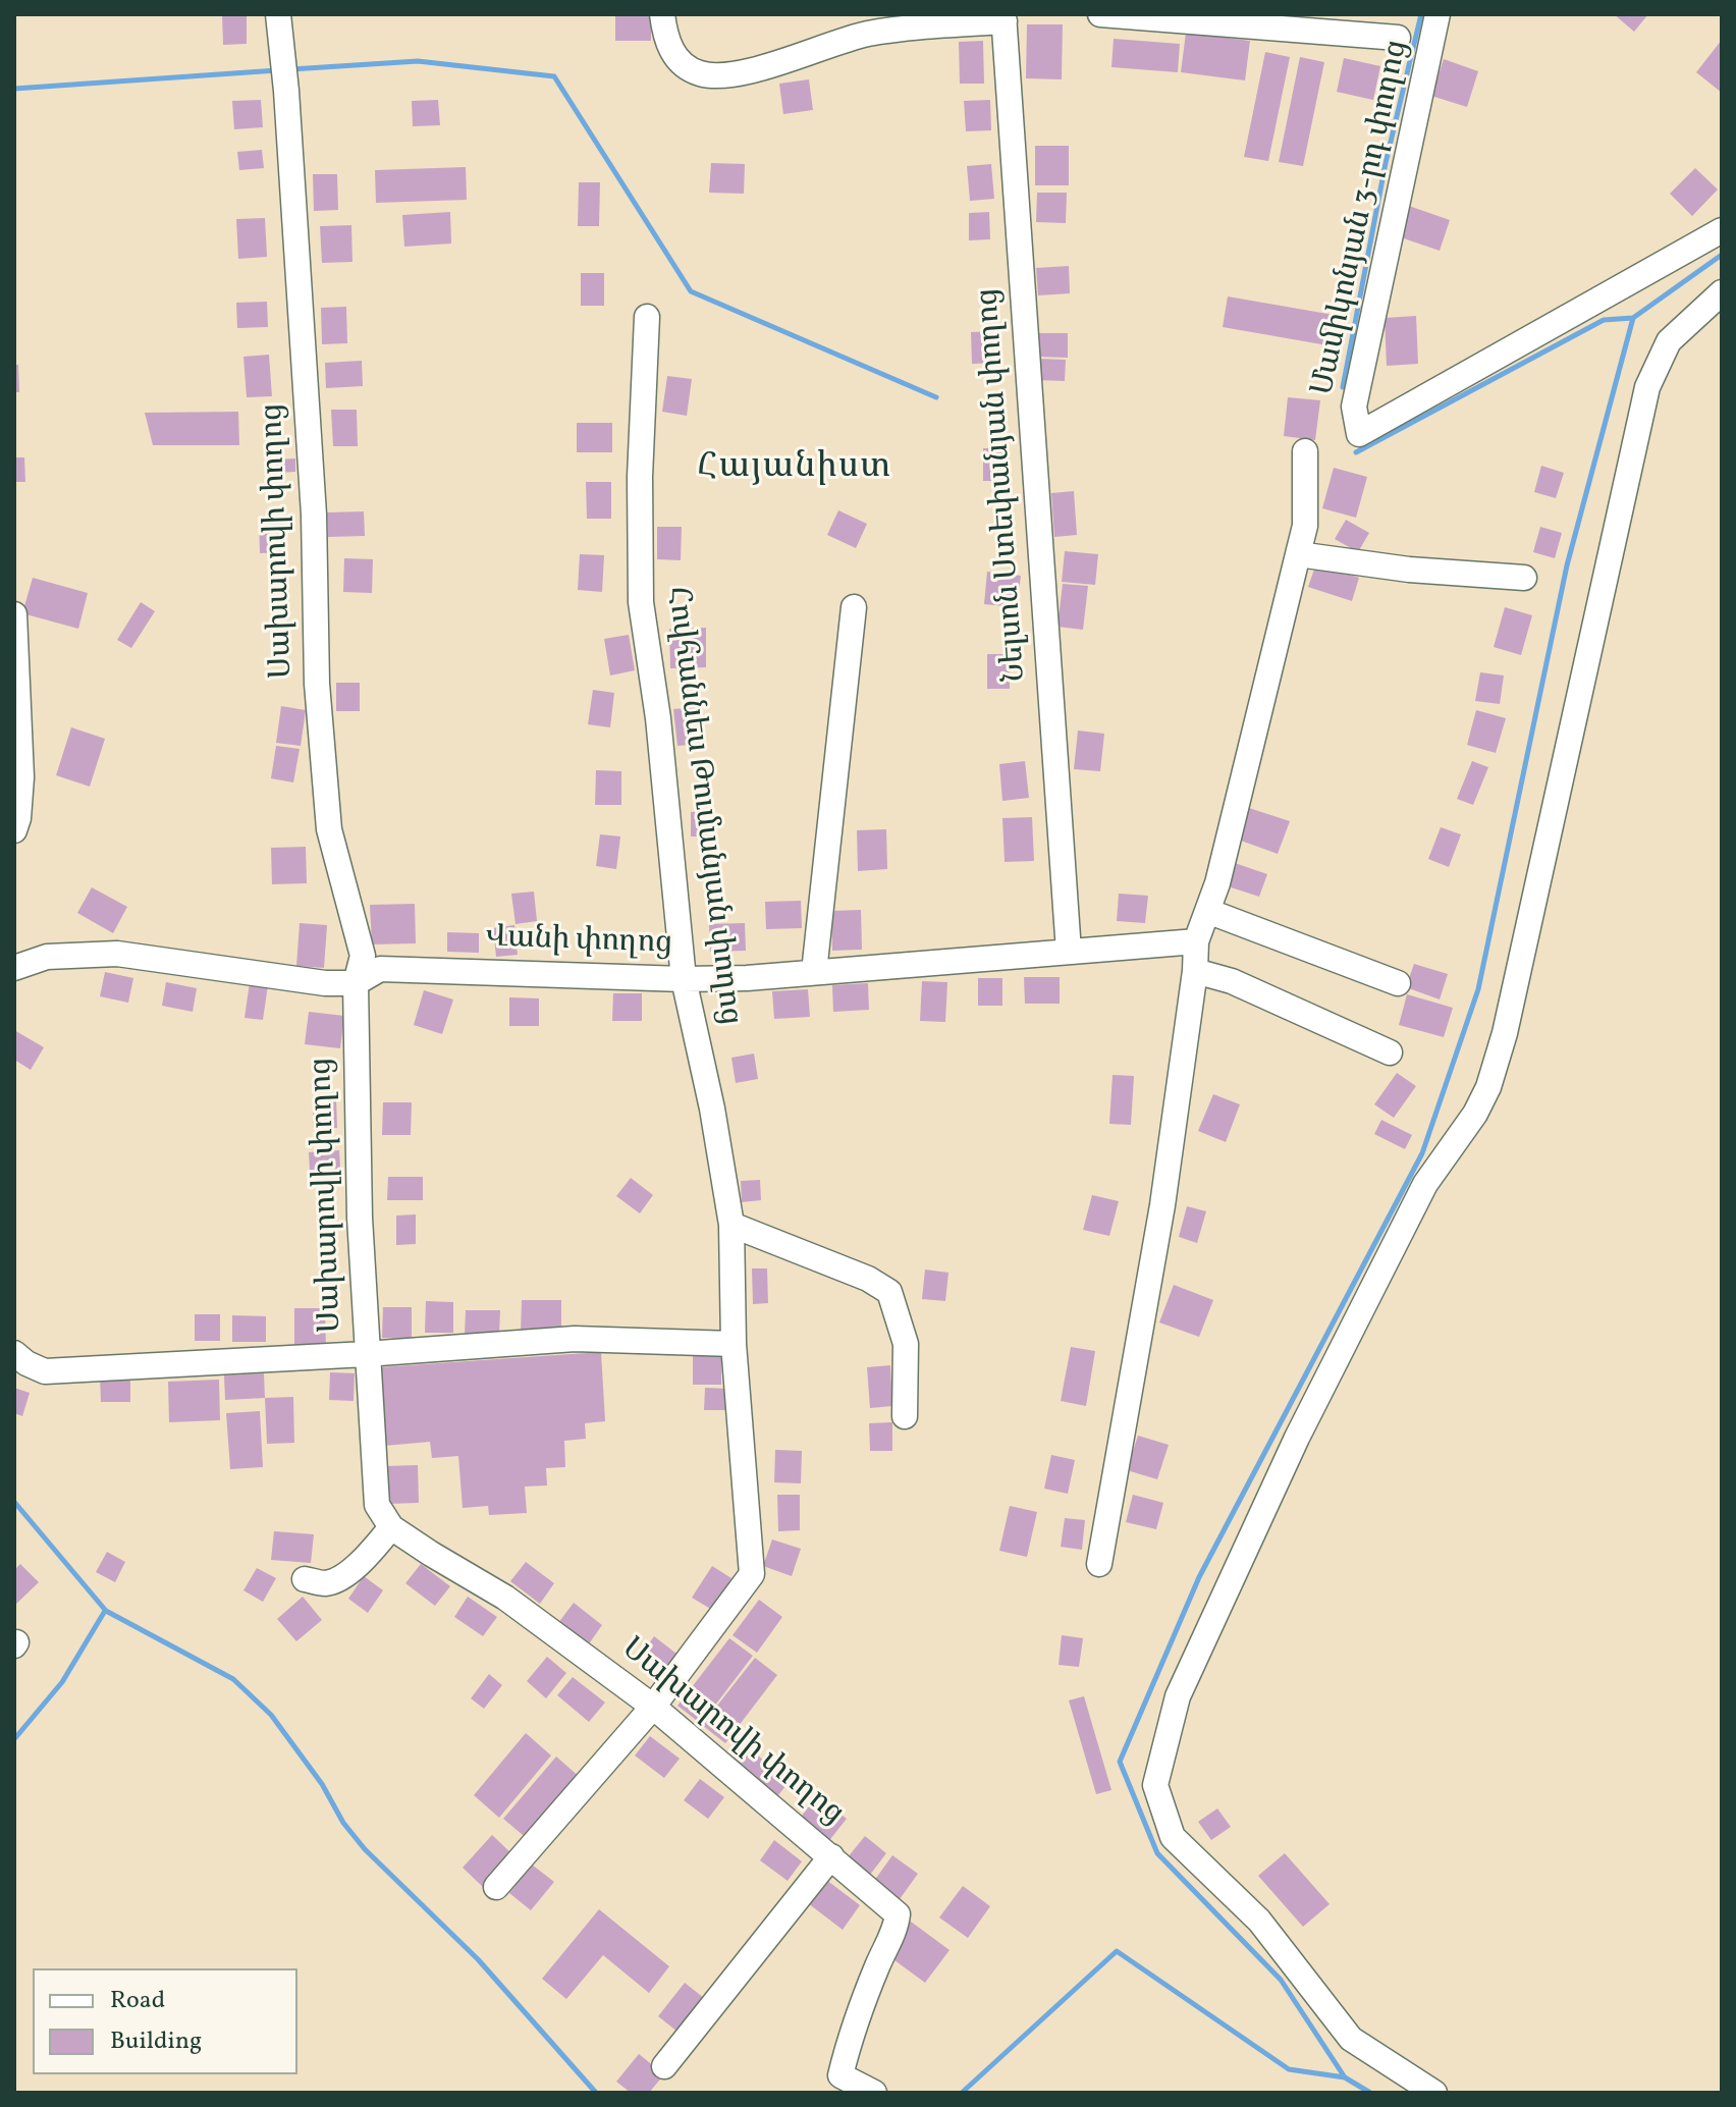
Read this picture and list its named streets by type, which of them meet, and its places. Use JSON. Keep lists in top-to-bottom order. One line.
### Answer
{"streets":{"street":["Մամիկոնյան 3-րդ փողոց","Նելսոն Ստեփանյան փողոց","Սախարովի փողոց","Հովհաննես Թումանյան փողոց","Վանի փողոց"]},"crossings":[["Նելսոն Ստեփանյան փողոց","Վանի փողոց"],["Սախարովի փողոց","Հովհաննես Թումանյան փողոց"],["Սախարովի փողոց","Վանի փողոց"],["Հովհաննես Թումանյան փողոց","Վանի փողոց"]],"districts":["Հայանիստ"],"legend":["Road","Building"]}
